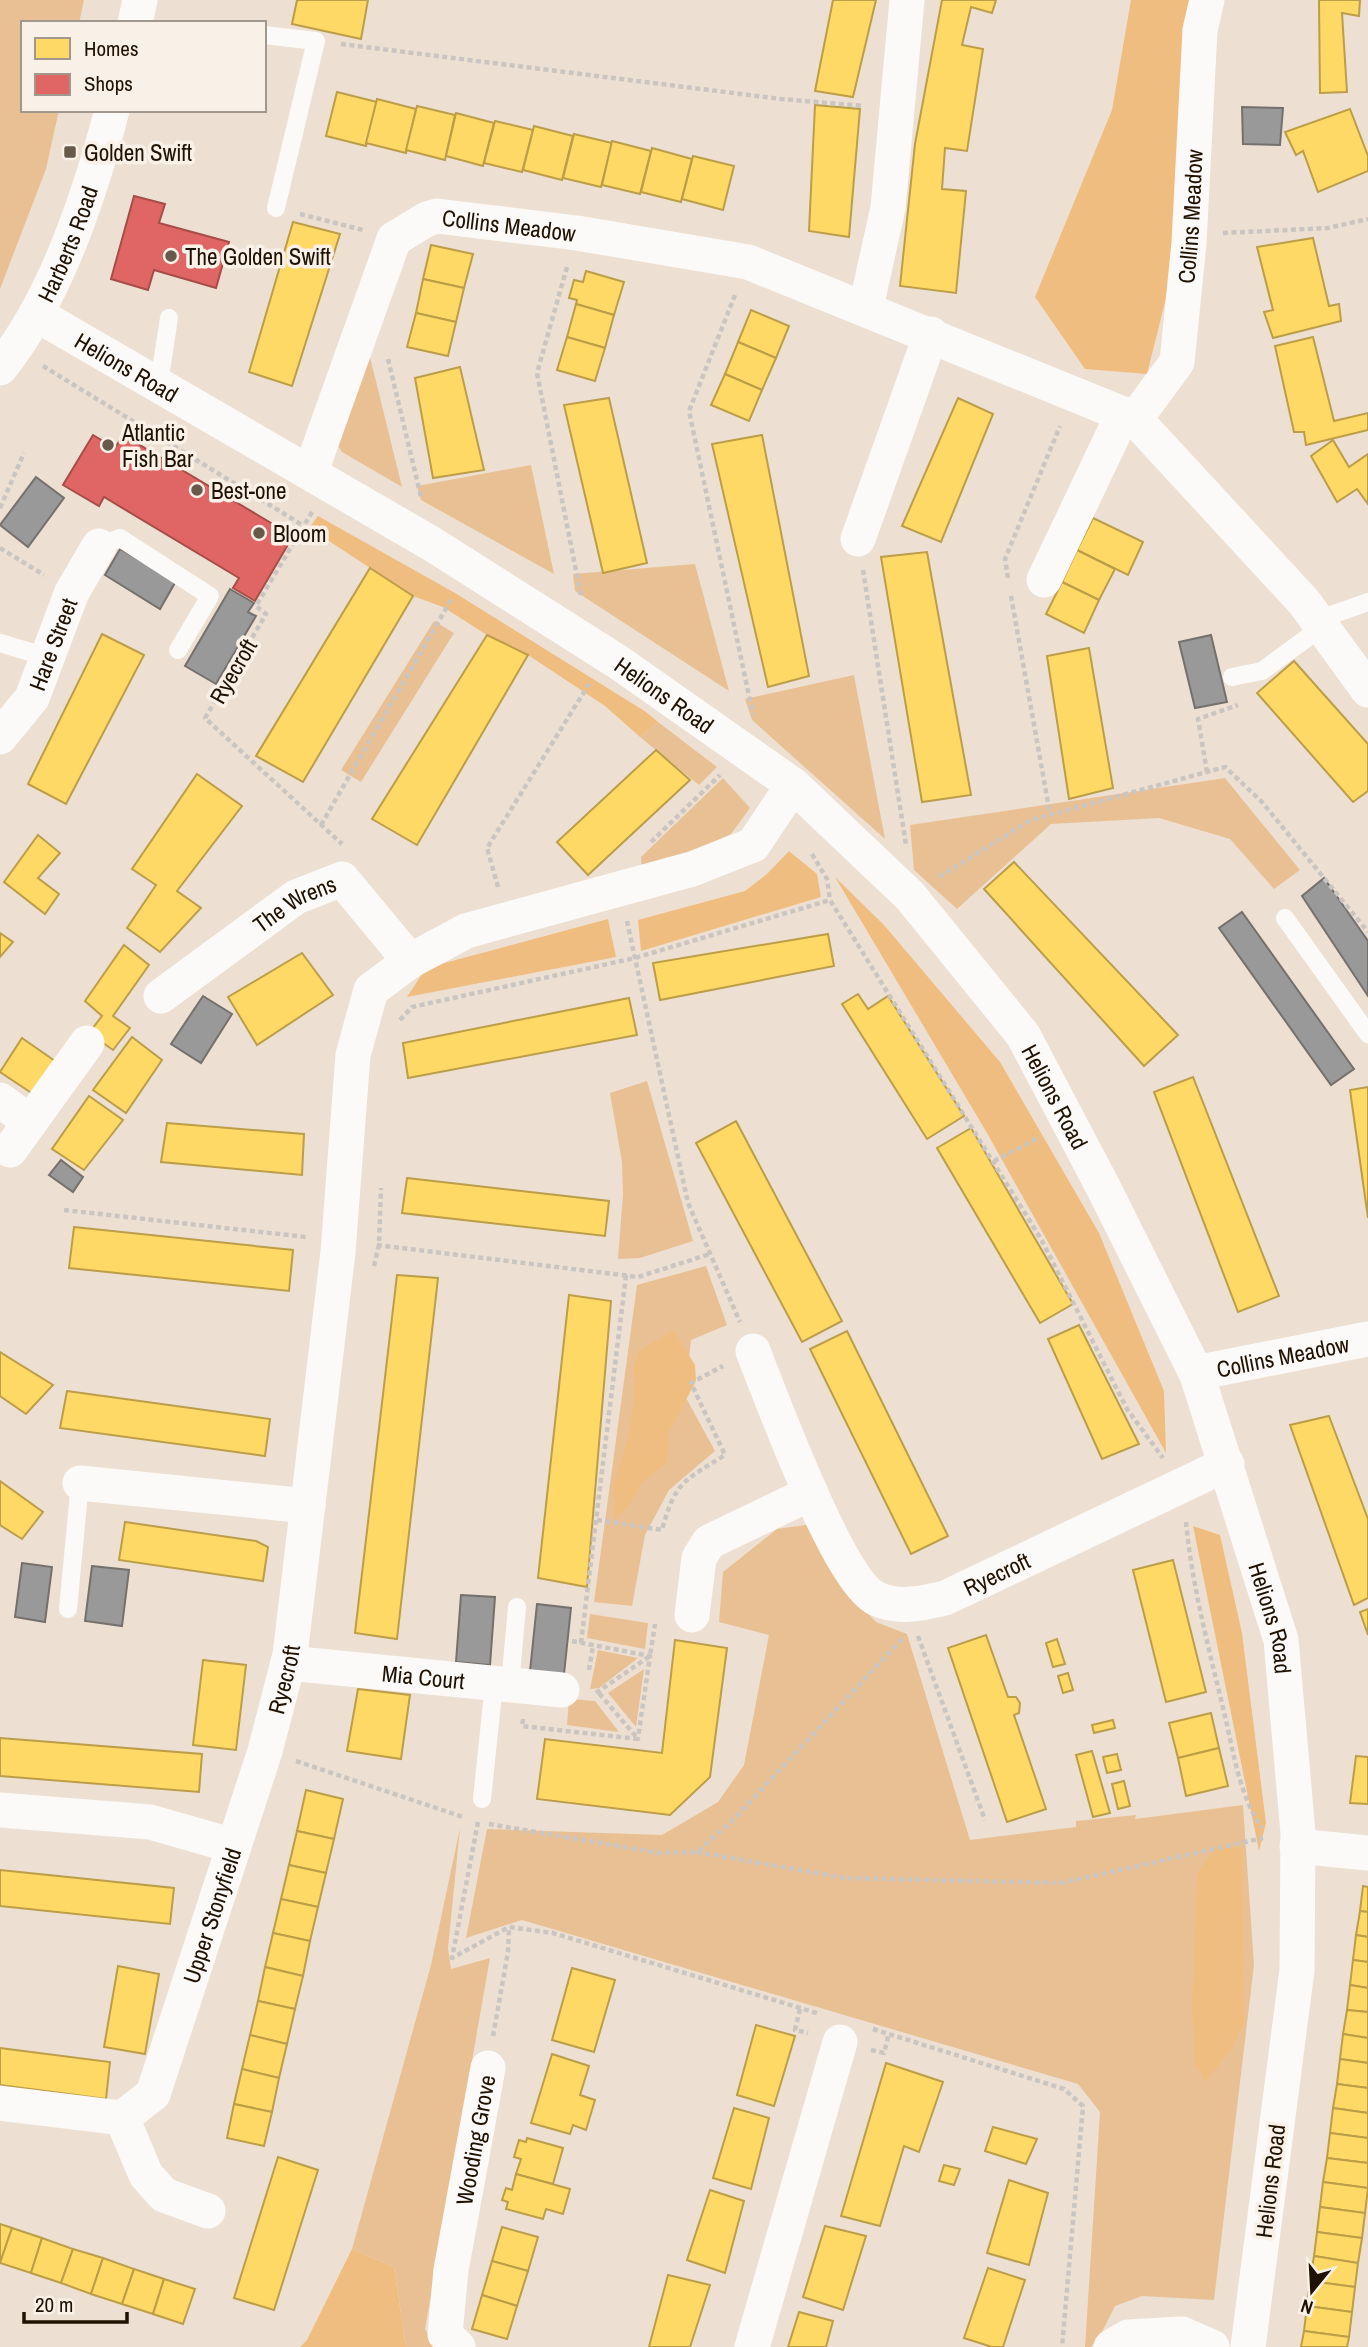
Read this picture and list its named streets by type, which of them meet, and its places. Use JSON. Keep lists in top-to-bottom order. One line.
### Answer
{"streets":{"street":["Collins Meadow","Harberts Road","Helions Road","Hare Street","Ryecroft","The Wrens","Mia Court","Upper Stonyfield","Wooding Grove"]},"crossings":[["Collins Meadow","Helions Road"],["Harberts Road","Helions Road"],["Helions Road","Ryecroft"],["Ryecroft","The Wrens"],["Ryecroft","Mia Court"],["Ryecroft","Upper Stonyfield"]],"places":{"transit":["Golden Swift"],"other":["The Golden Swift","Atlantic Fish Bar","Best-one","Bloom"]},"legend":["Homes","Shops"],"scale_bar":"20 m","north":"bottom"}
